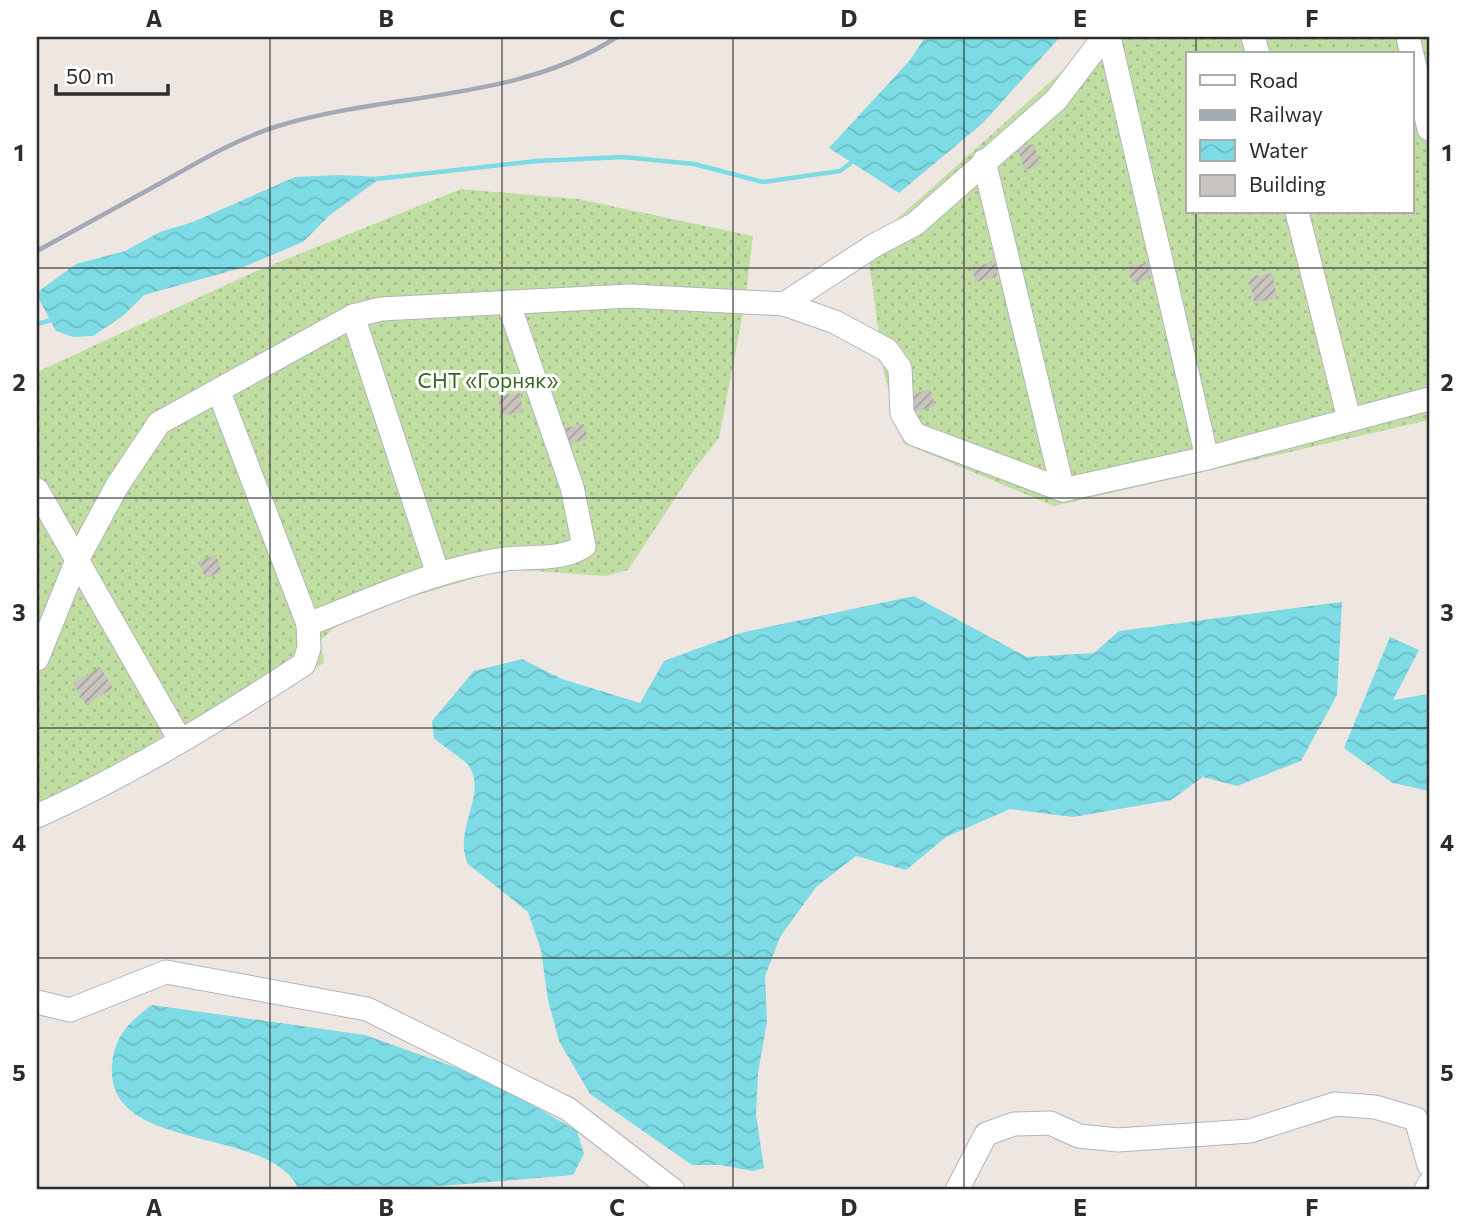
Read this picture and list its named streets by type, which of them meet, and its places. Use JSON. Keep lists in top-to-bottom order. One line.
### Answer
{"parks":["СНТ «Горняк»"],"legend":["Road","Railway","Water","Building"],"scale_bar":"50 m","grid":{"columns":["A","B","C","D","E","F"],"rows":["1","2","3","4","5"]}}
